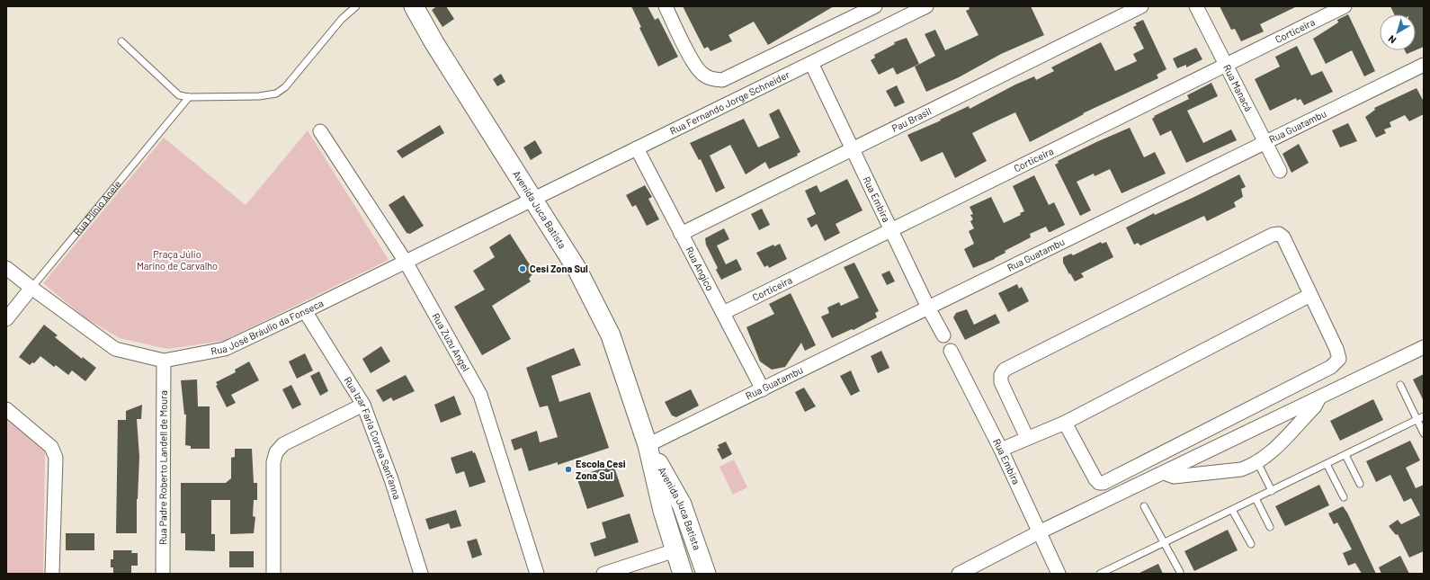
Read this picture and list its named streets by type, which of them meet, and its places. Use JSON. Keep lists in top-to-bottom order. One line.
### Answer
{"streets":{"main road":["Avenida Juca Batista"],"street":["Corticeira","Rua Manacá","Rua Fernando Jorge Schneider","Pau Brasil","Rua Guatambu","Rua Embira","Rua Plínio Anele","Rua Angico","Rua José Bráulio da Fonseca","Rua Zuzu Angel","Rua Izar Faria Correa Sant'anna","Rua Padre Roberto Landell de Moura"]},"crossings":[["Corticeira","Rua Manacá"],["Corticeira","Rua Embira"],["Corticeira","Rua Angico"],["Rua Manacá","Rua Guatambu"],["Rua Fernando Jorge Schneider","Rua Embira"],["Rua Fernando Jorge Schneider","Avenida Juca Batista"],["Rua Fernando Jorge Schneider","Rua Angico"],["Rua Fernando Jorge Schneider","Rua José Bráulio da Fonseca"],["Pau Brasil","Rua Embira"],["Pau Brasil","Rua Angico"],["Rua Guatambu","Rua Embira"],["Rua Guatambu","Avenida Juca Batista"],["Rua Guatambu","Rua Angico"],["Rua Plínio Anele","Rua José Bráulio da Fonseca"],["Avenida Juca Batista","Rua José Bráulio da Fonseca"],["Rua José Bráulio da Fonseca","Rua Zuzu Angel"],["Rua José Bráulio da Fonseca","Rua Izar Faria Correa Sant'anna"],["Rua José Bráulio da Fonseca","Rua Padre Roberto Landell de Moura"]],"parks":["Praça Júlio Marino de Carvalho"],"places":["Cesi Zona Sul","Escola Cesi Zona Sul"],"north":"bottom left"}
